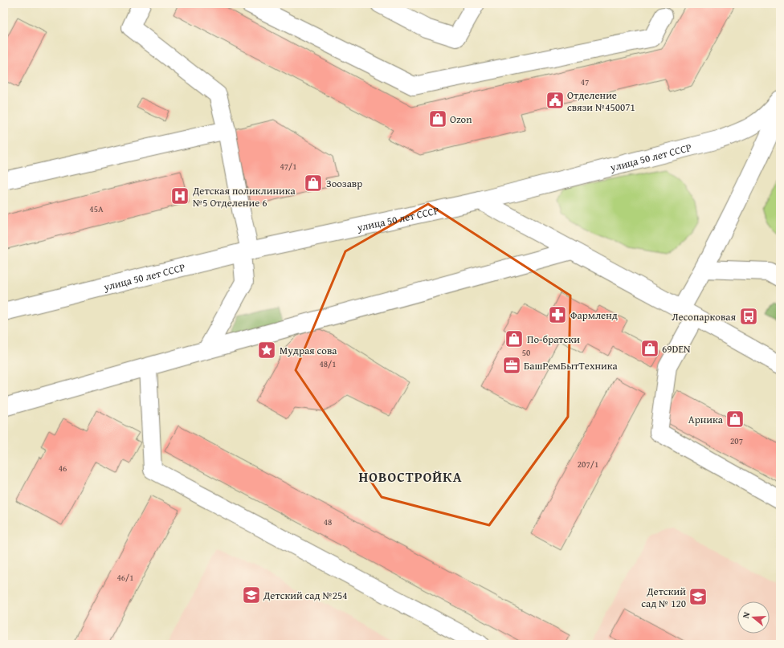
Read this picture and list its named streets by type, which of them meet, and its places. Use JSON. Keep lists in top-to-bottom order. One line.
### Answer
{"streets":{"main road":["улица 50 лет СССР"]},"districts":["НОВОСТРОЙКА"],"places":{"public building":["Отделение связи №450071"],"shop":["Ozon","Зоозавр","По-братски","69DEN","Арника"],"hospital":["Детская поликлиника №5 Отделение 6"],"pharmacy":["Фармленд"],"bus stop":["Лесопарковая"],"place":["Мудрая сова"],"office":["БашРемБытТехника"],"school or university":["Детский сад №254","Детский сад № 120"]},"house_numbers":["47","47/1","45А","50","48/1","207","207/1","46","48","46/1"],"north":"left"}
